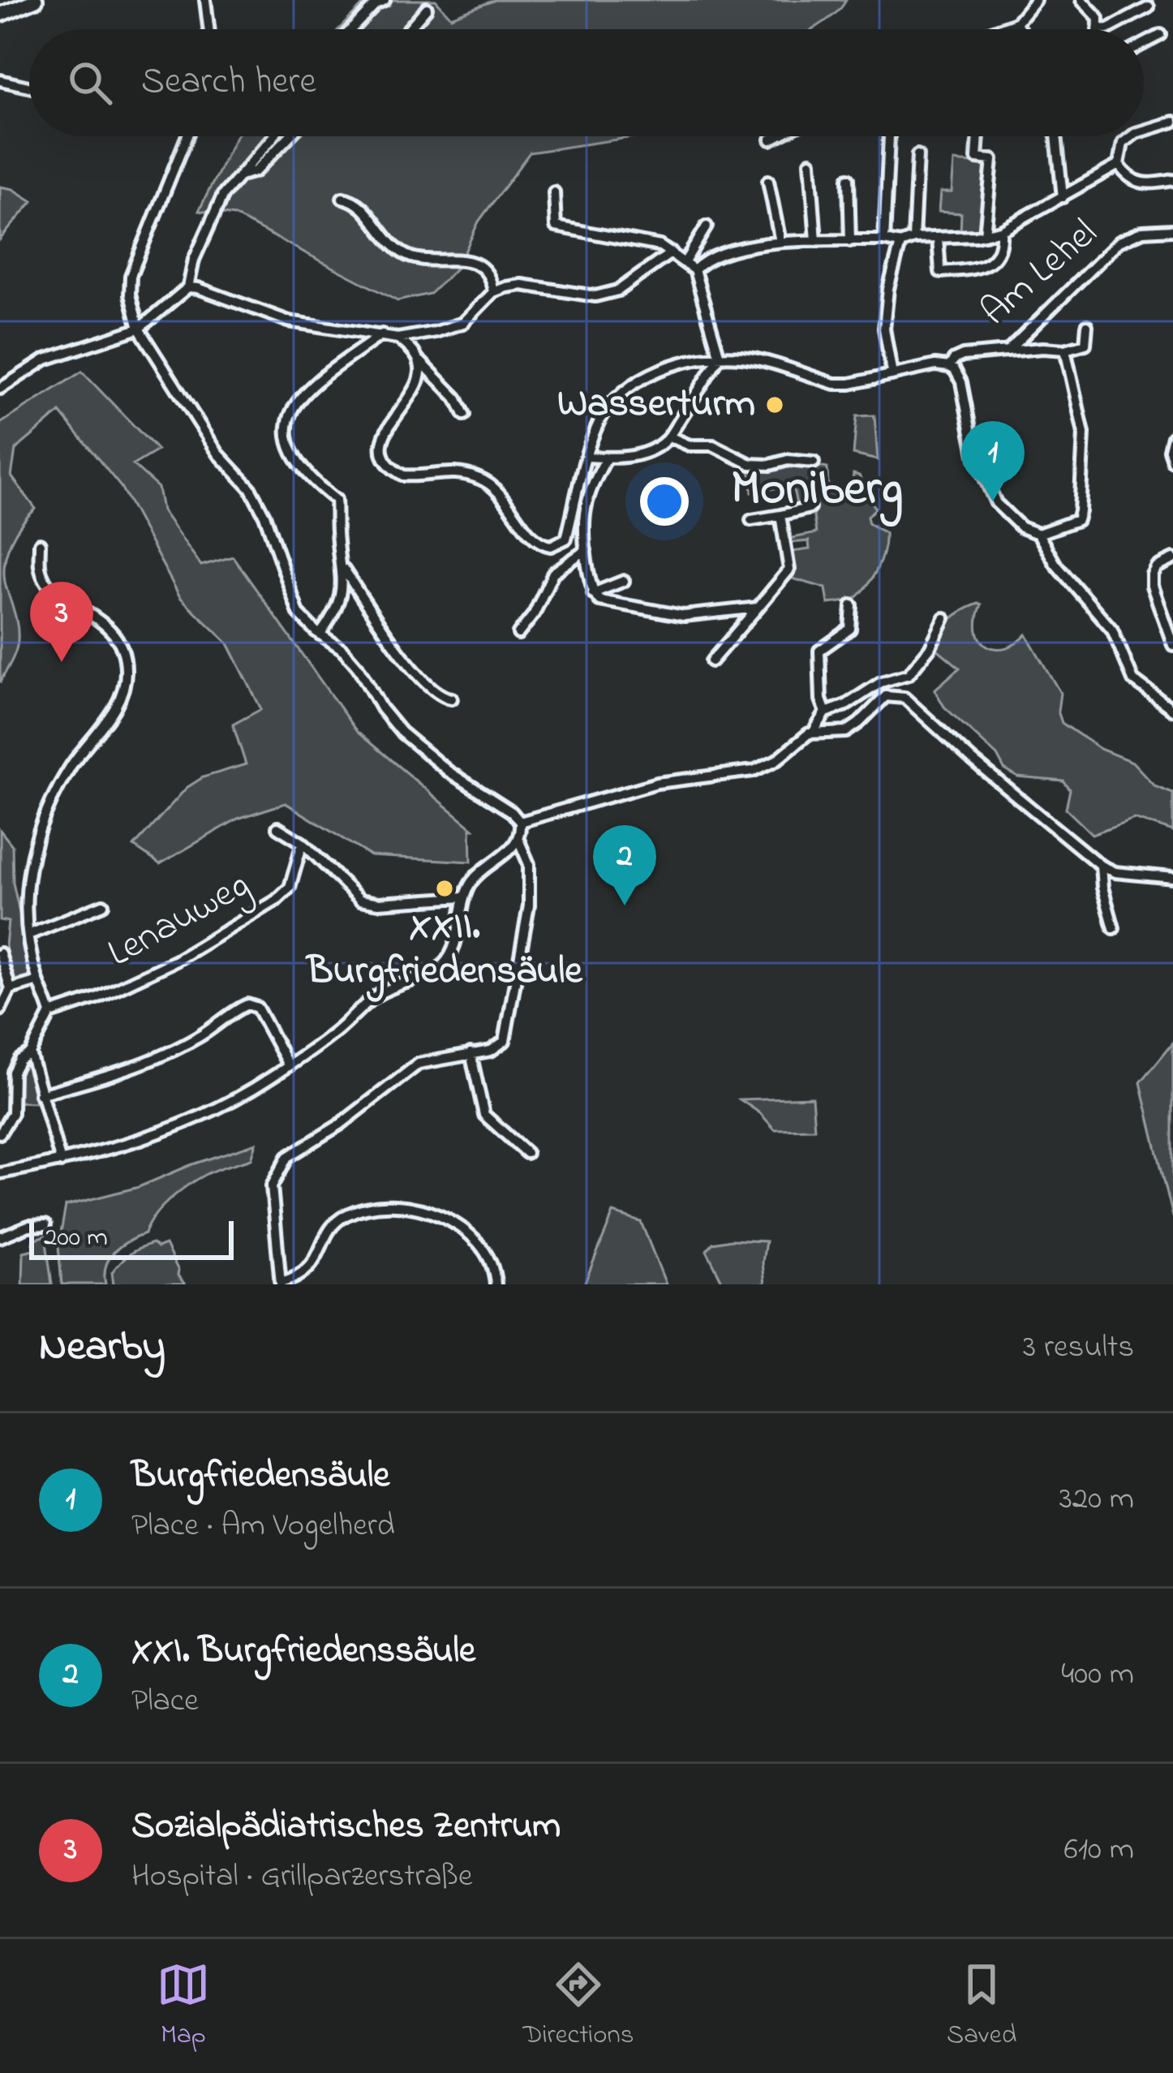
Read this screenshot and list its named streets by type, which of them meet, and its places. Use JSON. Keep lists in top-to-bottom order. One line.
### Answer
{"streets":{"street":["Am Lehel","Lenauweg"]},"districts":["Moniberg"],"places":["Wasserturm","XXII. Burgfriedensäule"],"scale_bar":"200 m","page":{"search":"Search here","pins":["1","3","2"],"scale":"200 m","heading":["Nearby","3 results"],"list":[{"mark":"1","name":"Burgfriedensäule","note":"Place · Am Vogelherd","value":"320 m"},{"mark":"2","name":"XXI. Burgfriedenssäule","note":"Place","value":"400 m"},{"mark":"3","name":"Sozialpädiatrisches Zentrum","note":"Hospital · Grillparzerstraße","value":"610 m"}],"nav":["Map","Directions","Saved"]}}
